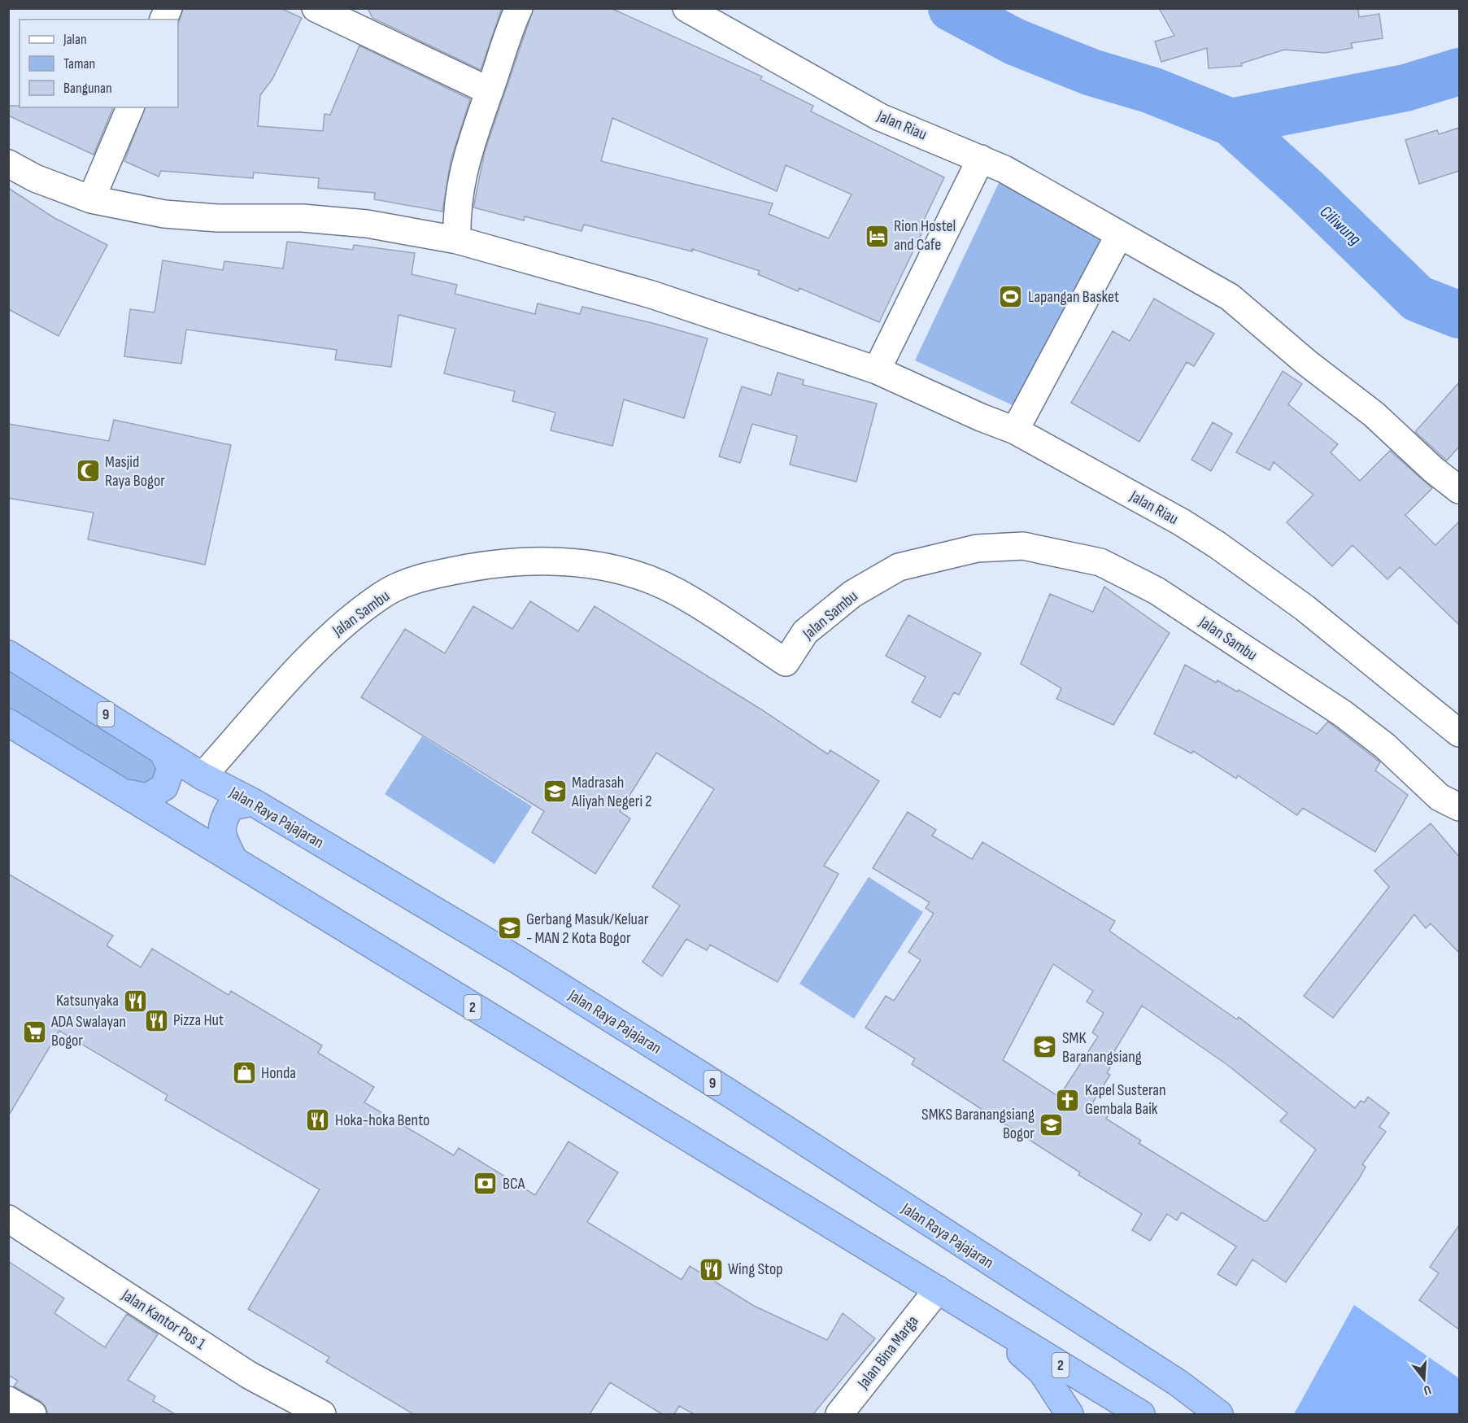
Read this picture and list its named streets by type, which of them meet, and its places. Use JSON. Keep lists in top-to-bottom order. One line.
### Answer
{"streets":{"highway":["9","Jalan Raya Pajajaran","2"],"street":["Jalan Riau","Jalan Sambu","Jalan Kantor Pos 1","Jalan Bina Marga"]},"crossings":[["Jalan Sambu","Jalan Raya Pajajaran"],["2","Jalan Bina Marga"]],"water":["Ciliwung"],"places":{"hotel":["Rion Hostel and Cafe"],"sports":["Lapangan Basket"],"mosque":["Masjid Raya Bogor"],"school or university":["Madrasah Aliyah Negeri 2","Gerbang Masuk/Keluar - MAN 2 Kota Bogor","SMK Baranangsiang","SMKS Baranangsiang Bogor"],"restaurant":["Katsunyaka","Pizza Hut","Hoka-hoka Bento","Wing Stop"],"supermarket":["ADA Swalayan Bogor"],"shop":["Honda"],"church":["Kapel Susteran Gembala Baik"],"bank":["BCA"]},"legend":["Jalan","Taman","Bangunan"],"north":"bottom"}
